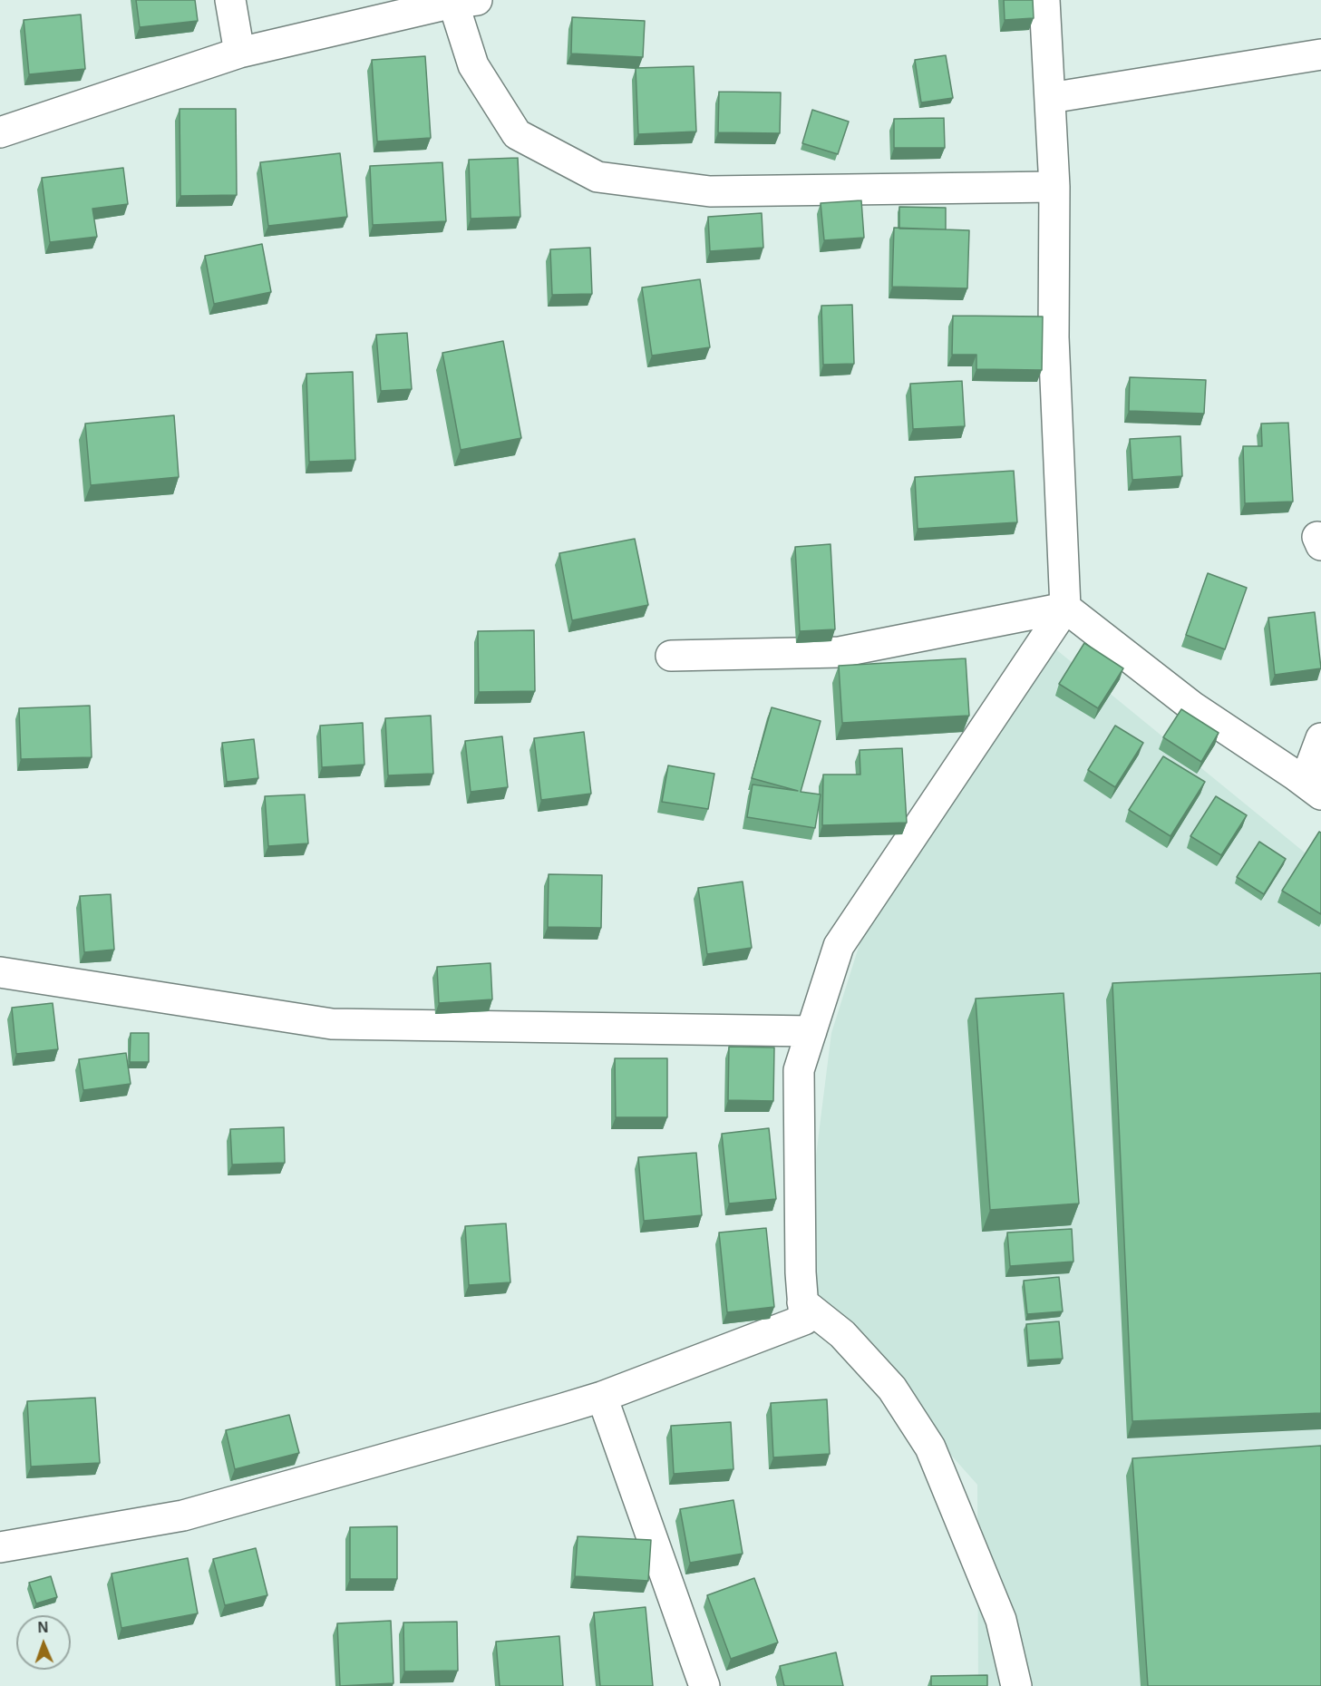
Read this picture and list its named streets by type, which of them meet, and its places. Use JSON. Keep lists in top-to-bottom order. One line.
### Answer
{"north":"top"}
